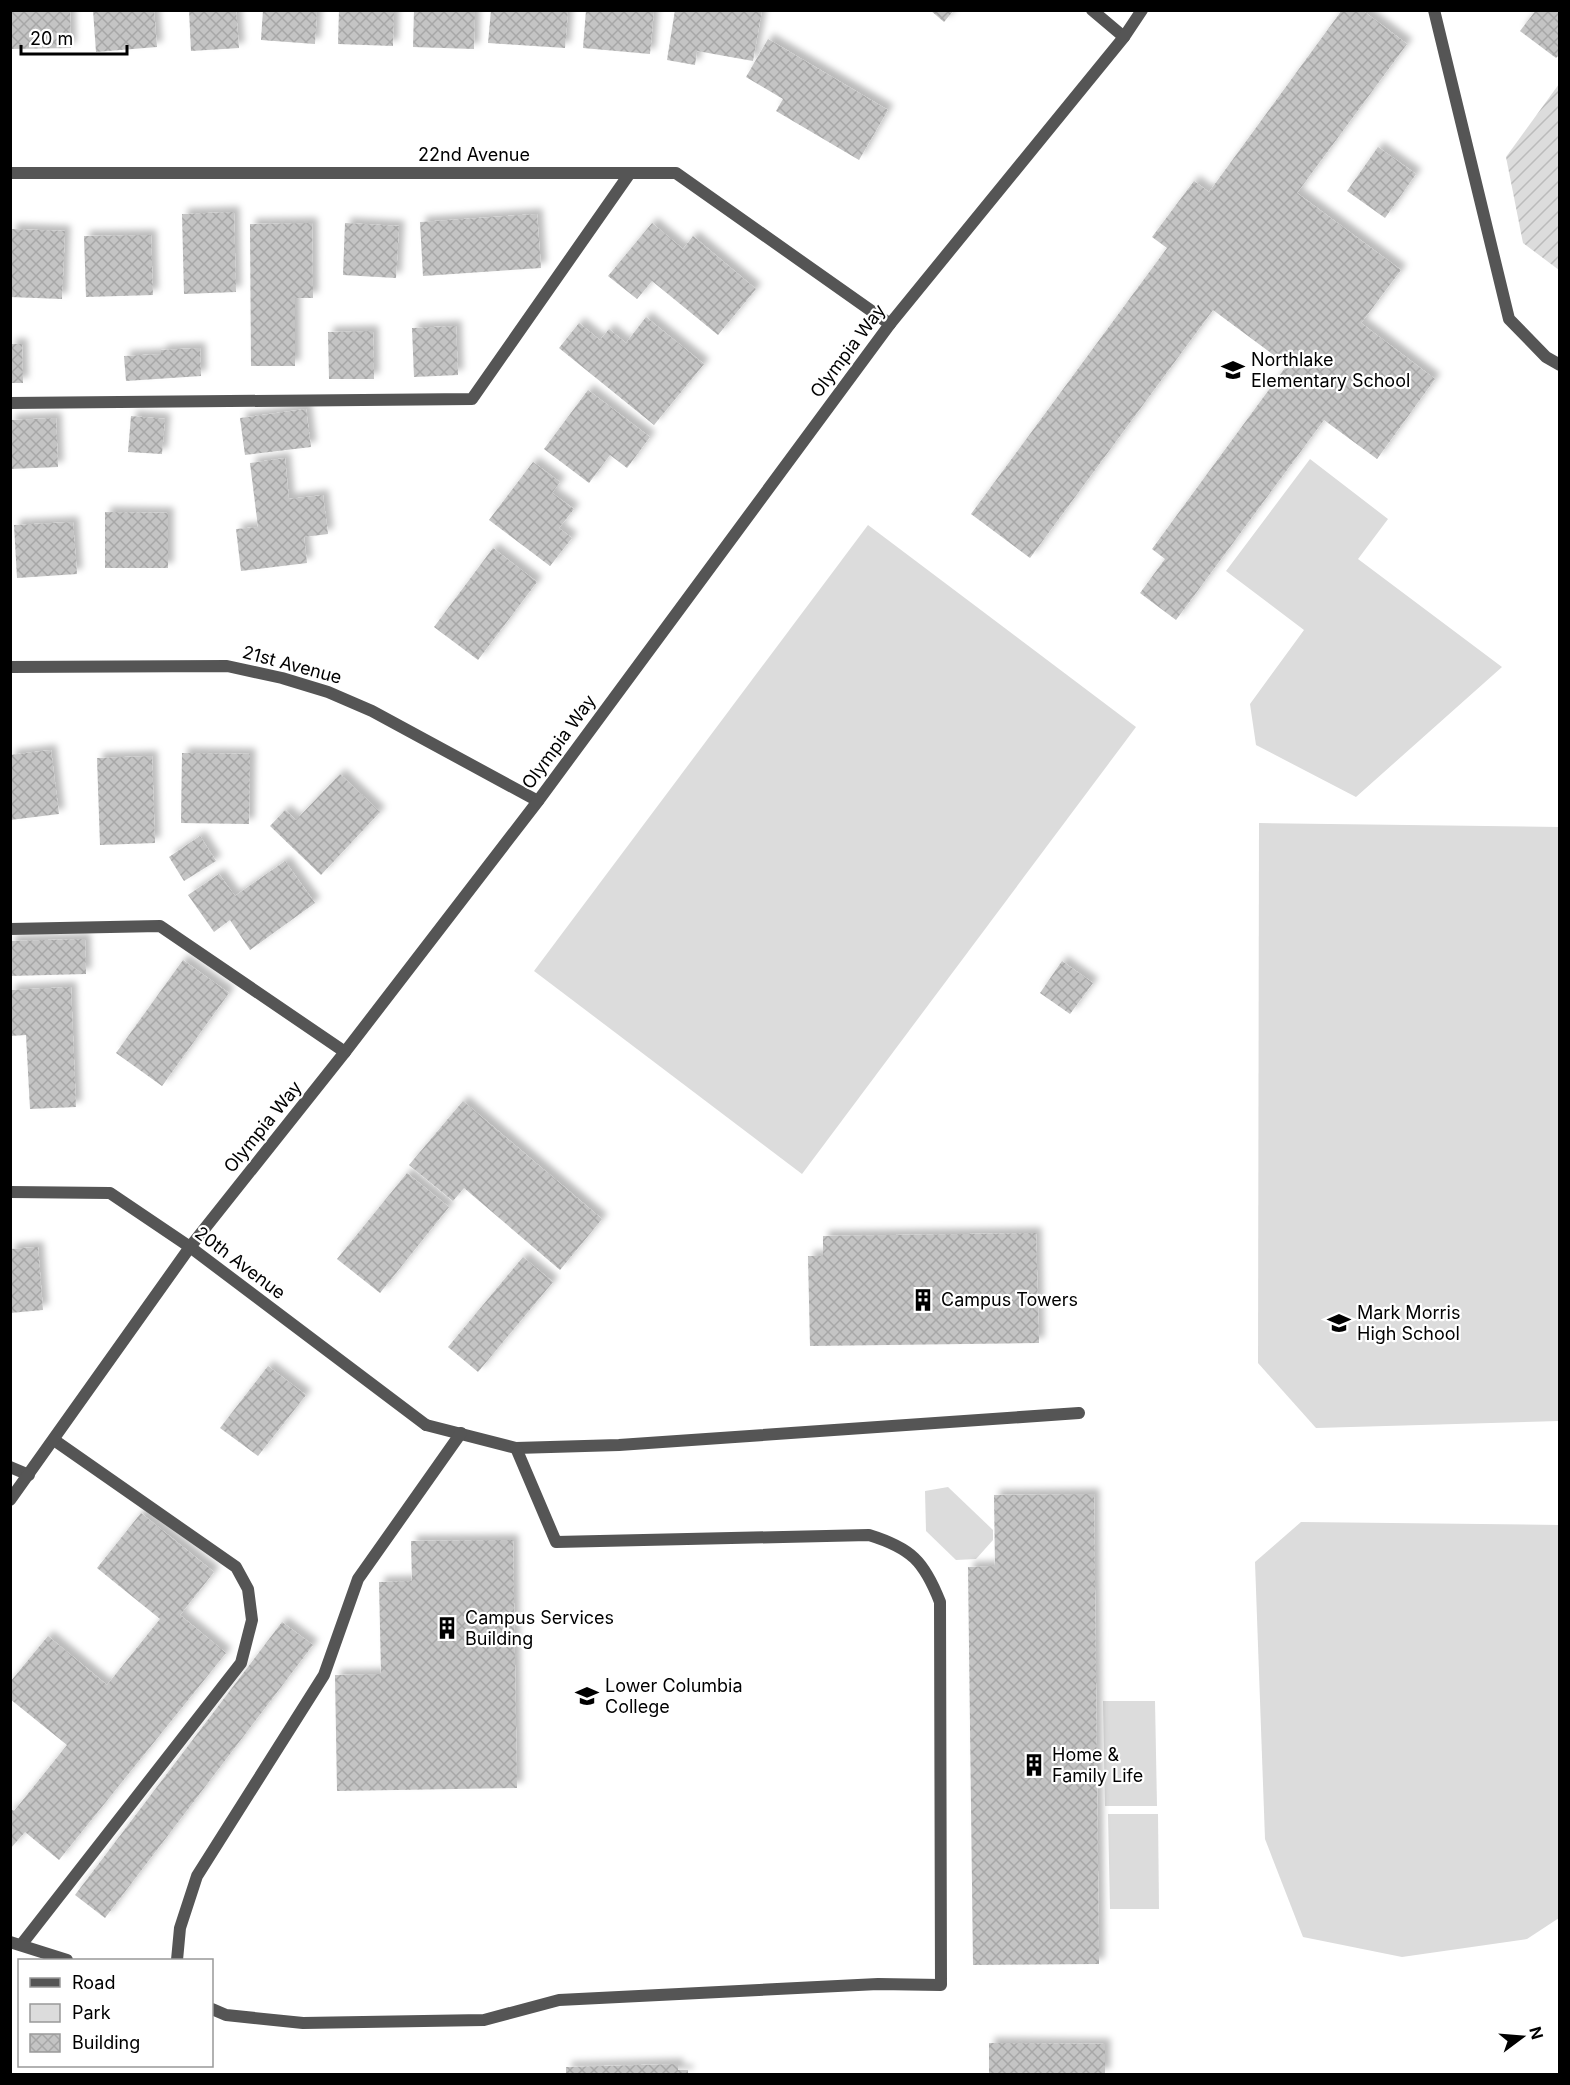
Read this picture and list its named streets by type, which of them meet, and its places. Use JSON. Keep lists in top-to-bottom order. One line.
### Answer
{"streets":{"street":["22nd Avenue","Olympia Way","21st Avenue","20th Avenue"]},"crossings":[["22nd Avenue","Olympia Way"],["Olympia Way","21st Avenue"],["Olympia Way","20th Avenue"]],"places":{"school or university":["Northlake Elementary School","Mark Morris High School","Lower Columbia College"],"building":["Campus Towers","Campus Services Building","Home & Family Life"]},"legend":["Road","Park","Building"],"scale_bar":"20 m","north":"right"}
